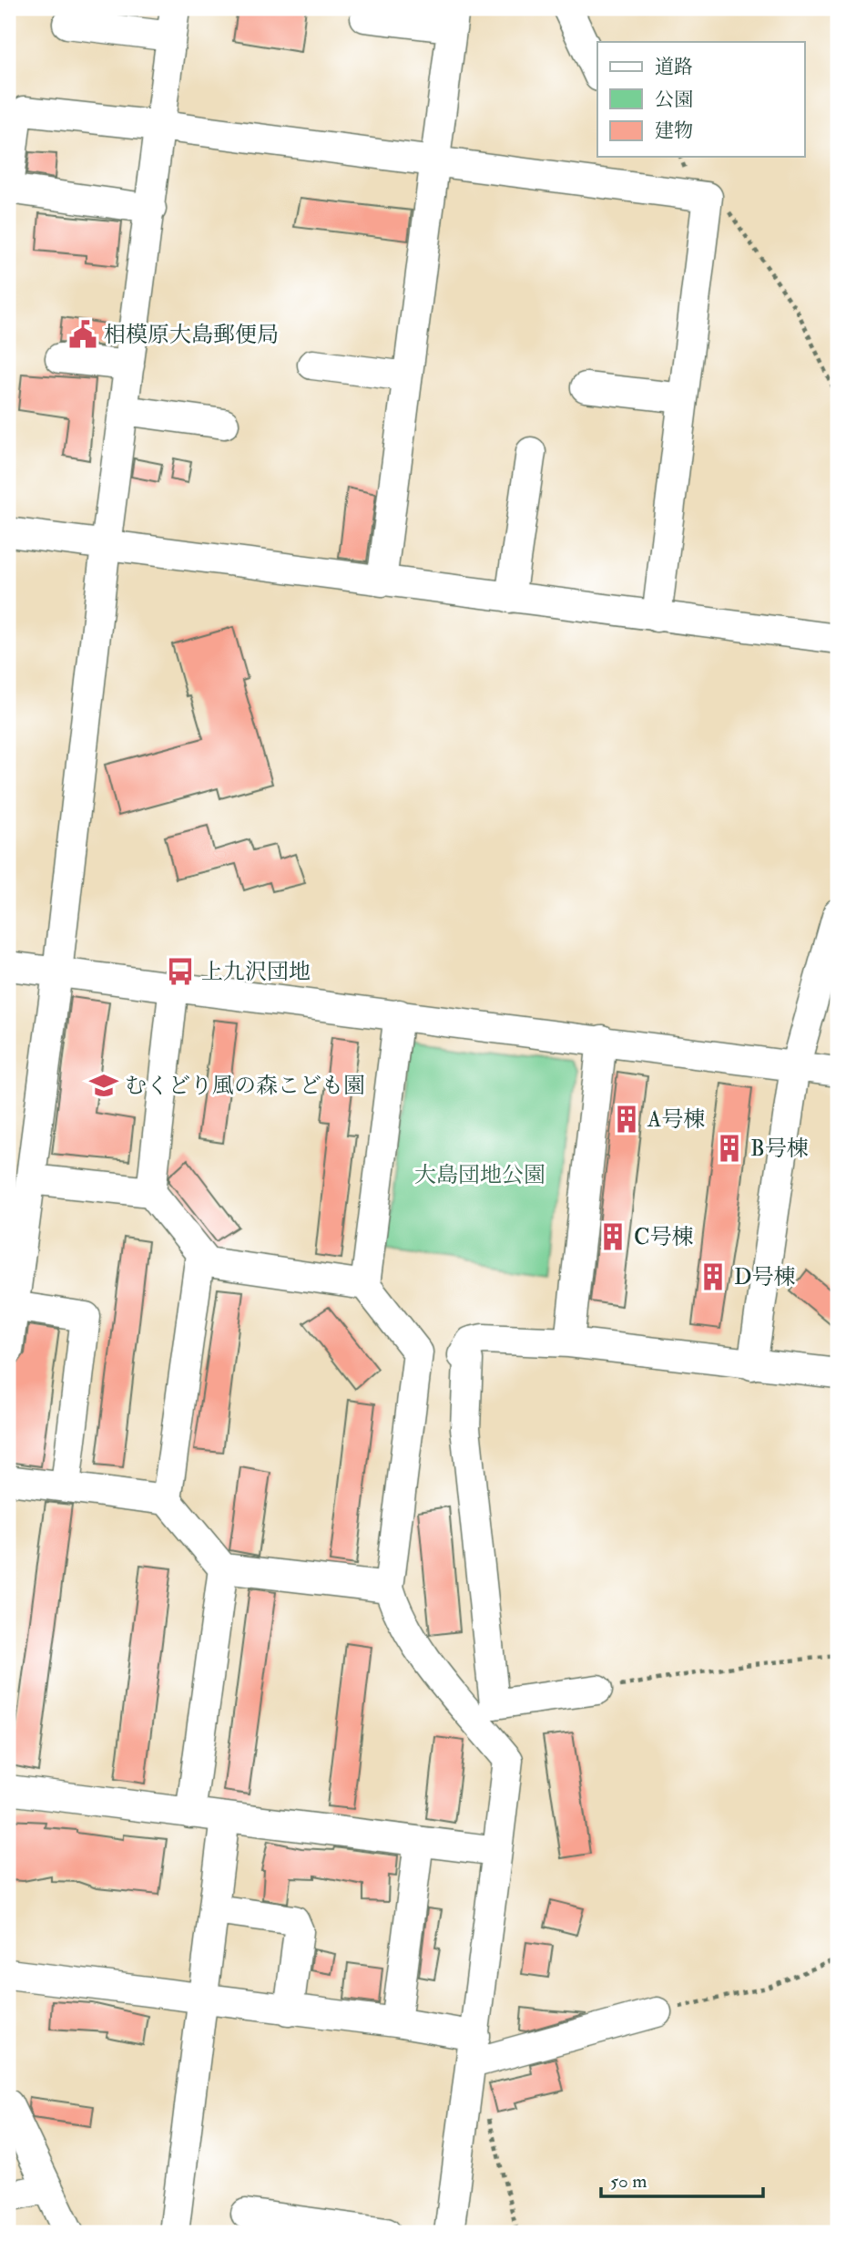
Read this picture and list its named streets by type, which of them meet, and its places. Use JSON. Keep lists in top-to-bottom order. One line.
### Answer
{"parks":["大島団地公園"],"places":{"public building":["相模原大島郵便局"],"bus stop":["上九沢団地"],"school or university":["むくどり風の森こども園"],"building":["A号棟","B号棟","C号棟","D号棟"]},"legend":["道路","公園","建物"],"scale_bar":"50 m"}
